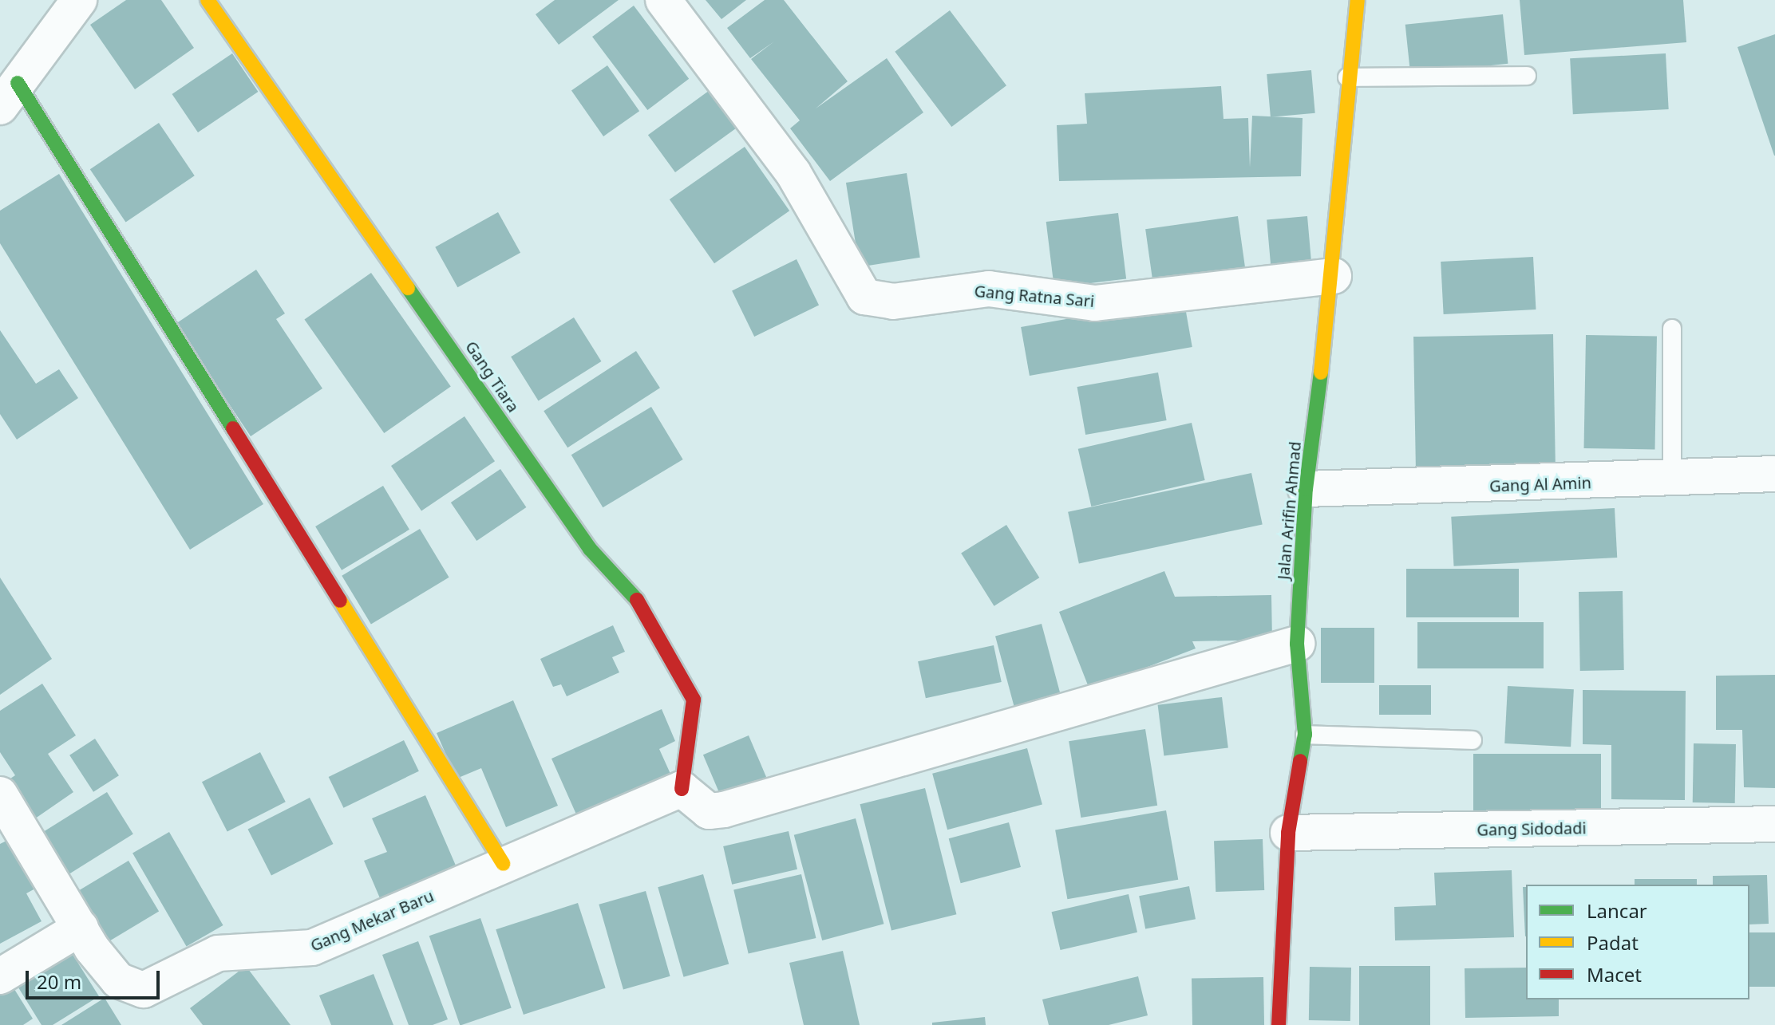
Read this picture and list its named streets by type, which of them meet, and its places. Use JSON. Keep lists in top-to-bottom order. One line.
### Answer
{"streets":{"street":["Gang Ratna Sari","Gang Tiara","Gang Al Amin","Jalan Arifin Ahmad","Gang Sidodadi","Gang Mekar Baru"]},"crossings":[["Gang Ratna Sari","Jalan Arifin Ahmad"],["Gang Tiara","Gang Mekar Baru"],["Gang Al Amin","Jalan Arifin Ahmad"],["Jalan Arifin Ahmad","Gang Sidodadi"]],"legend":["Lancar","Padat","Macet"],"scale_bar":"20 m"}
